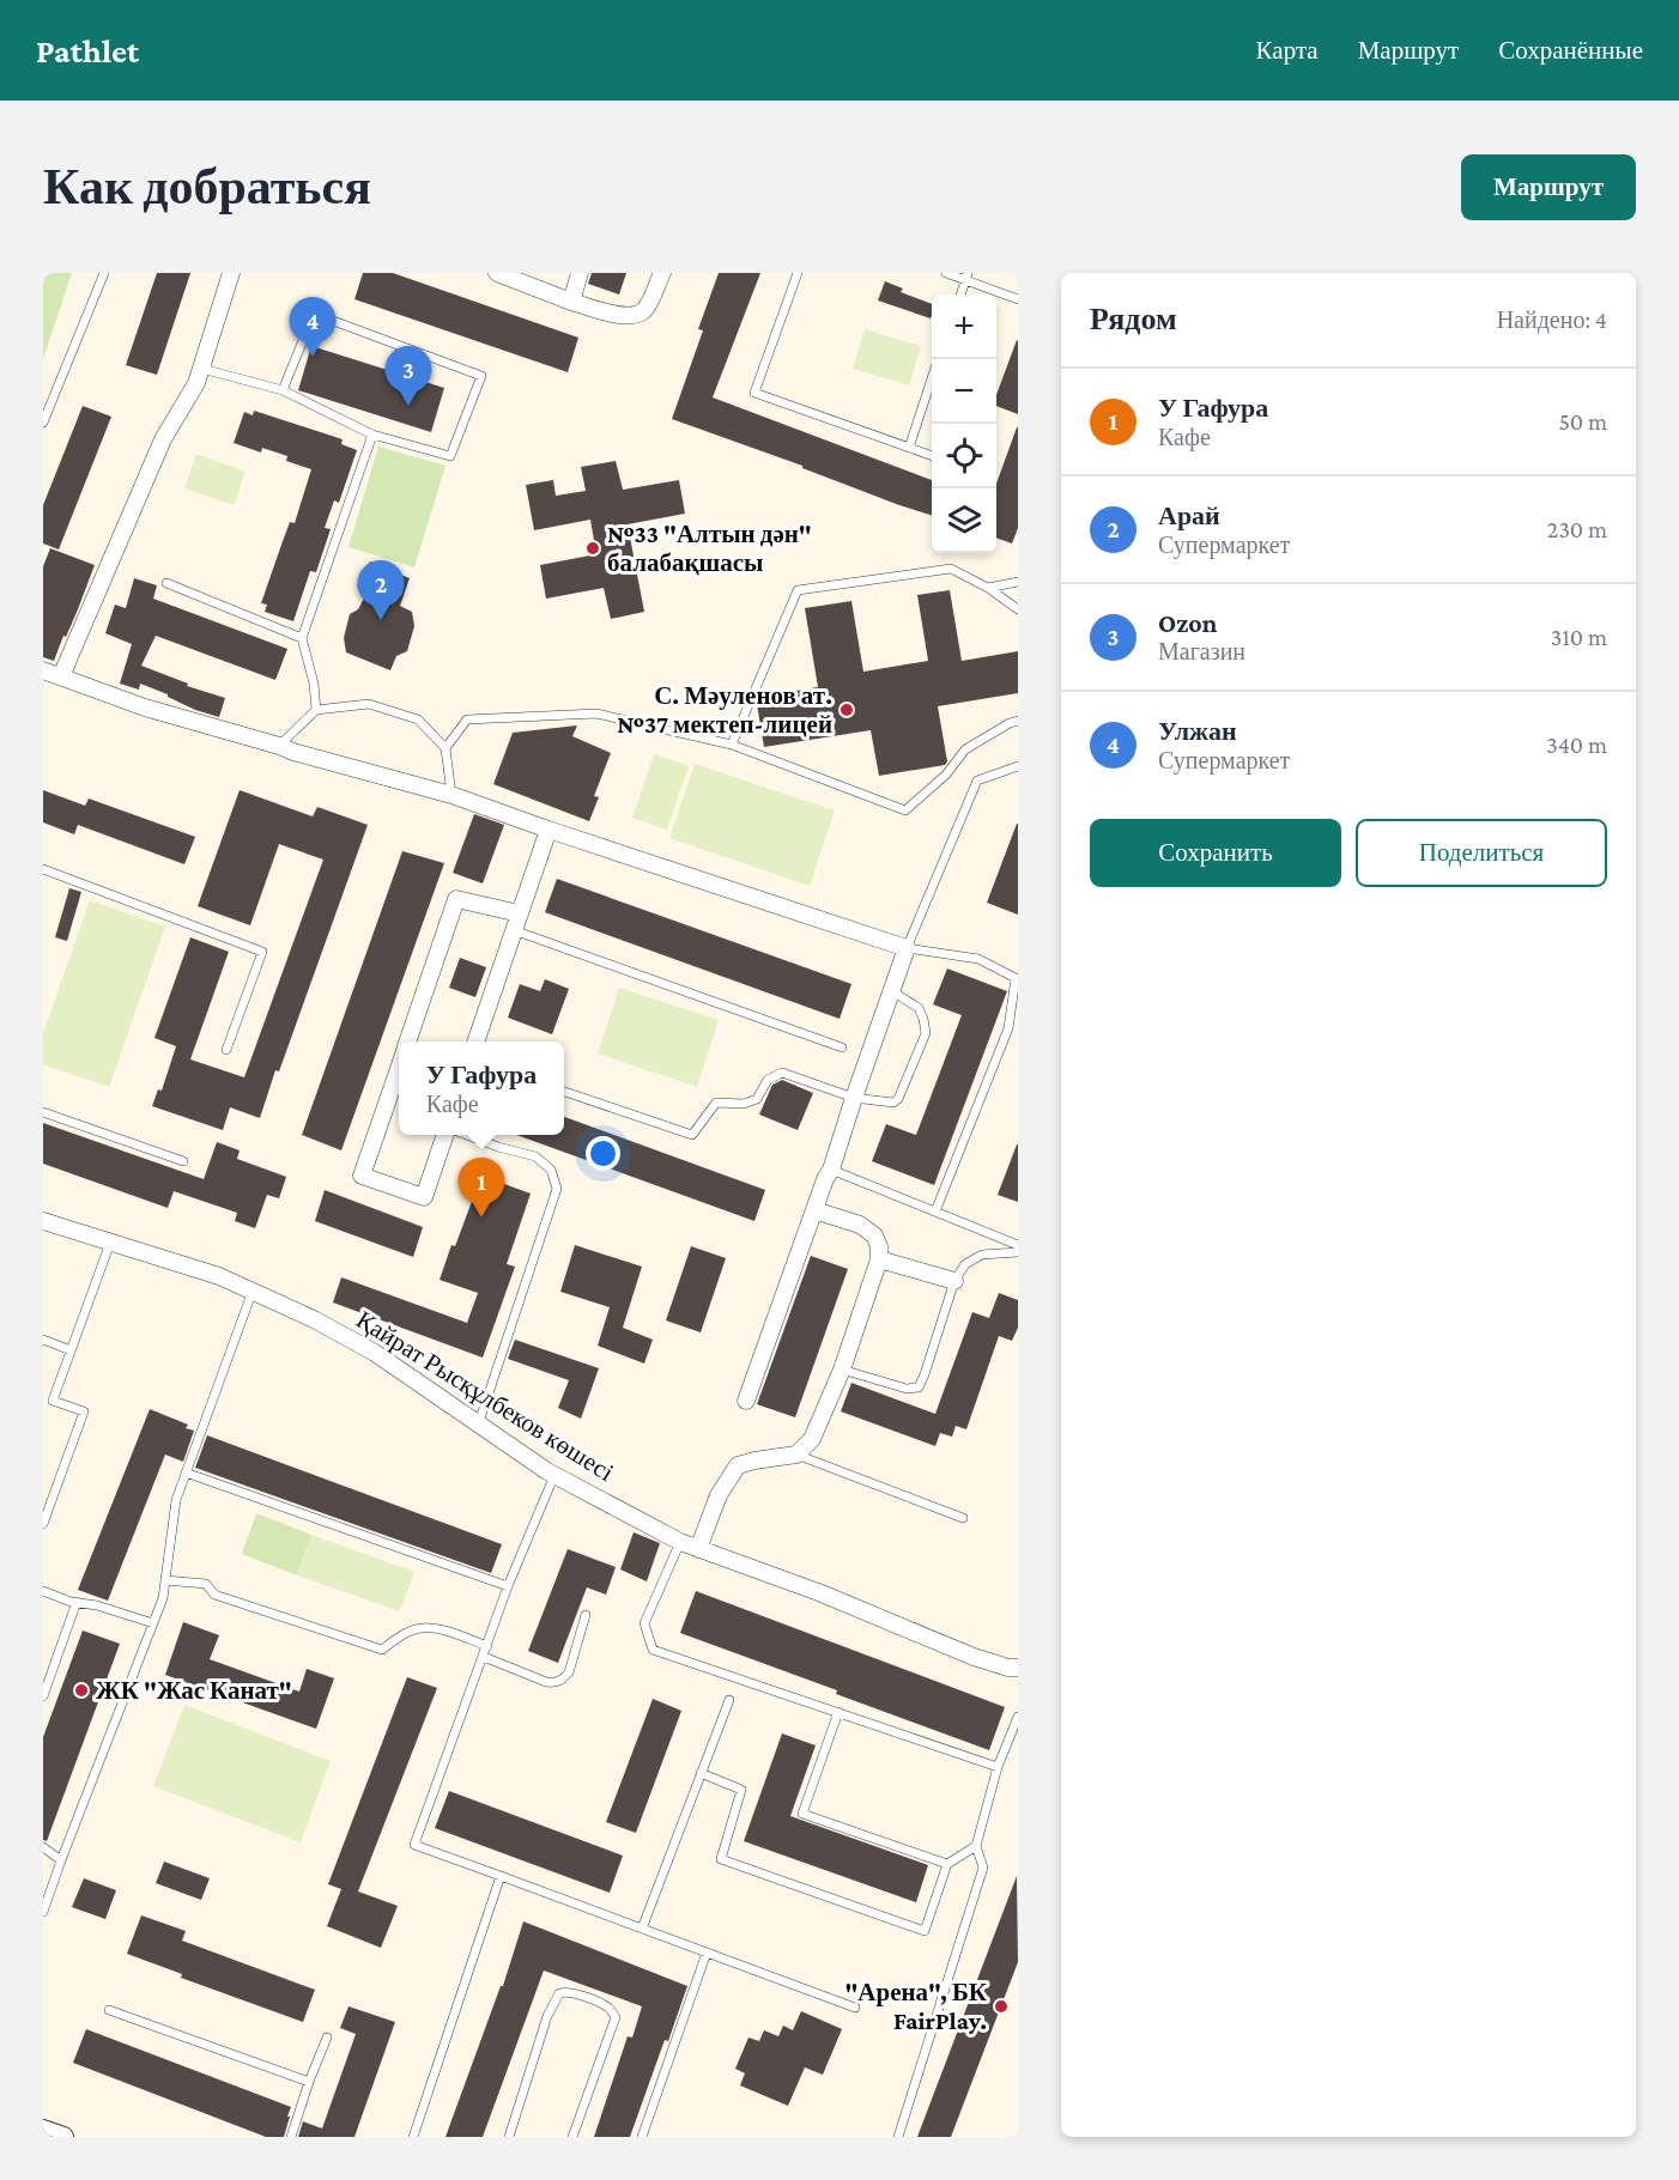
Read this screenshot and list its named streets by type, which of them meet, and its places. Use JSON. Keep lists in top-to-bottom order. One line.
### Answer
{"streets":{"street":["Қайрат Рысқұлбеков көшесі"]},"places":["№33 \"Алтын дән\" балабақшасы","С. Мәуленов ат. №37 мектеп-лицей","ЖК \"Жас Канат\"","\"Арена\", БК FairPlay."],"page":{"header":"Pathlet","nav":["Карта","Маршрут","Сохранённые"],"buttons":["Маршрут",["Сохранить","Поделиться"]],"title":"Как добраться","heading":["Рядом","Найдено: 4"],"map_buttons":["+","−"],"pins":["4","3","2","1"],"list":[{"mark":"1","name":"У Гафура","note":"Кафе","value":"50 m"},{"mark":"2","name":"Арай","note":"Супермаркет","value":"230 m"},{"mark":"3","name":"Ozon","note":"Магазин","value":"310 m"},{"mark":"4","name":"Улжан","note":"Супермаркет","value":"340 m"}],"popup":["У Гафура","Кафе"]}}
